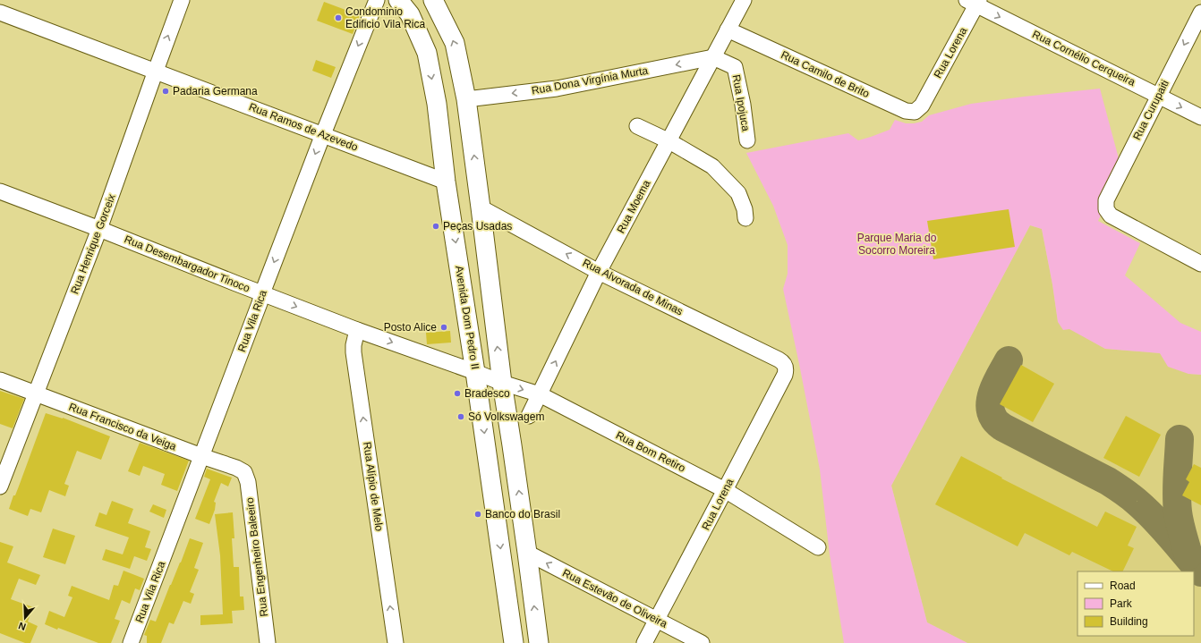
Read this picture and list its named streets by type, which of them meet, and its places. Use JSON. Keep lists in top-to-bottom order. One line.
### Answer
{"streets":{"main road":["Avenida Dom Pedro II"],"street":["Rua Lorena","Rua Cornélio Cerqueira","Rua Camilo de Brito","Rua Dona Virgínia Murta","Rua Ipojuca","Rua Curupaiti","Rua Ramos de Azevedo","Rua Moema","Rua Henrique Gorceix","Rua Desembargador Tinoco","Rua Alvorada de Minas","Rua Vila Rica","Rua Francisco da Veiga","Rua Bom Retiro","Rua Alípio de Melo","Rua Engenheiro Baleeiro","Rua Estevão de Oliveira"]},"crossings":[["Rua Lorena","Rua Cornélio Cerqueira"],["Rua Lorena","Rua Camilo de Brito"],["Rua Lorena","Rua Alvorada de Minas"],["Rua Lorena","Rua Bom Retiro"],["Rua Lorena","Rua Estevão de Oliveira"],["Rua Cornélio Cerqueira","Rua Curupaiti"],["Rua Camilo de Brito","Rua Moema"],["Rua Dona Virgínia Murta","Rua Ipojuca"],["Rua Dona Virgínia Murta","Rua Moema"],["Rua Ipojuca","Rua Moema"],["Rua Ramos de Azevedo","Rua Henrique Gorceix"],["Rua Ramos de Azevedo","Avenida Dom Pedro II"],["Rua Ramos de Azevedo","Rua Vila Rica"],["Rua Moema","Rua Alvorada de Minas"],["Rua Moema","Rua Bom Retiro"],["Rua Henrique Gorceix","Rua Desembargador Tinoco"],["Rua Henrique Gorceix","Rua Francisco da Veiga"],["Rua Desembargador Tinoco","Avenida Dom Pedro II"],["Rua Desembargador Tinoco","Rua Vila Rica"],["Rua Desembargador Tinoco","Rua Bom Retiro"],["Rua Desembargador Tinoco","Rua Alípio de Melo"],["Avenida Dom Pedro II","Rua Bom Retiro"],["Rua Vila Rica","Rua Francisco da Veiga"],["Rua Francisco da Veiga","Rua Engenheiro Baleeiro"]],"one_way":["Rua Cornélio Cerqueira","Rua Dona Virgínia Murta","Rua Desembargador Tinoco","Rua Alvorada de Minas","Rua Vila Rica","Rua Alípio de Melo","Rua Estevão de Oliveira"],"parks":["Parque Maria do Socorro Moreira"],"places":["Condominio Edificio Vila Rica","Padaria Germana","Peças Usadas","Posto Alice","Bradesco","Só Volkswagem","Banco do Brasil"],"legend":["Road","Park","Building"],"north":"bottom"}
